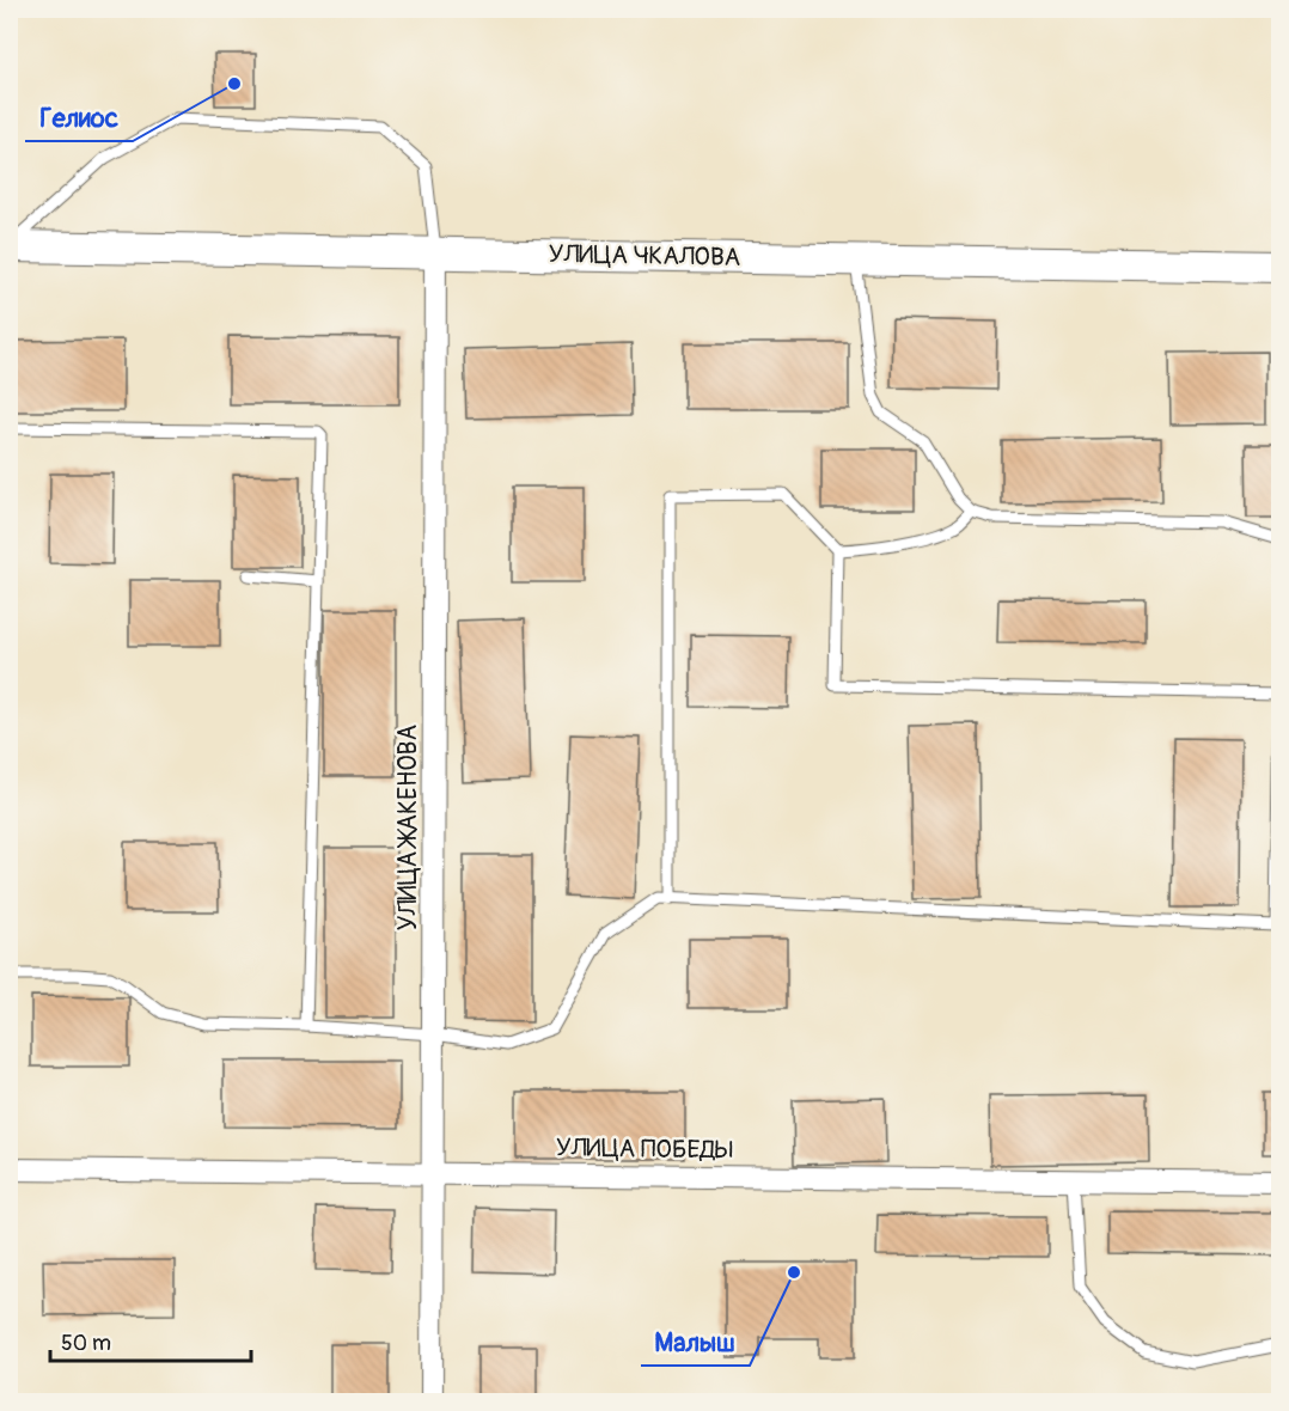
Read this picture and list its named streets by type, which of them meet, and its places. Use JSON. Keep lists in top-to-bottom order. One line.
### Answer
{"streets":{"main road":["УЛИЦА ЧКАЛОВА"],"street":["УЛИЦА ЖАКЕНОВА","УЛИЦА ПОБЕДЫ"]},"crossings":[["УЛИЦА ЧКАЛОВА","УЛИЦА ЖАКЕНОВА"],["УЛИЦА ЖАКЕНОВА","УЛИЦА ПОБЕДЫ"]],"places":["Гелиос","Малыш"],"scale_bar":"50 m"}
